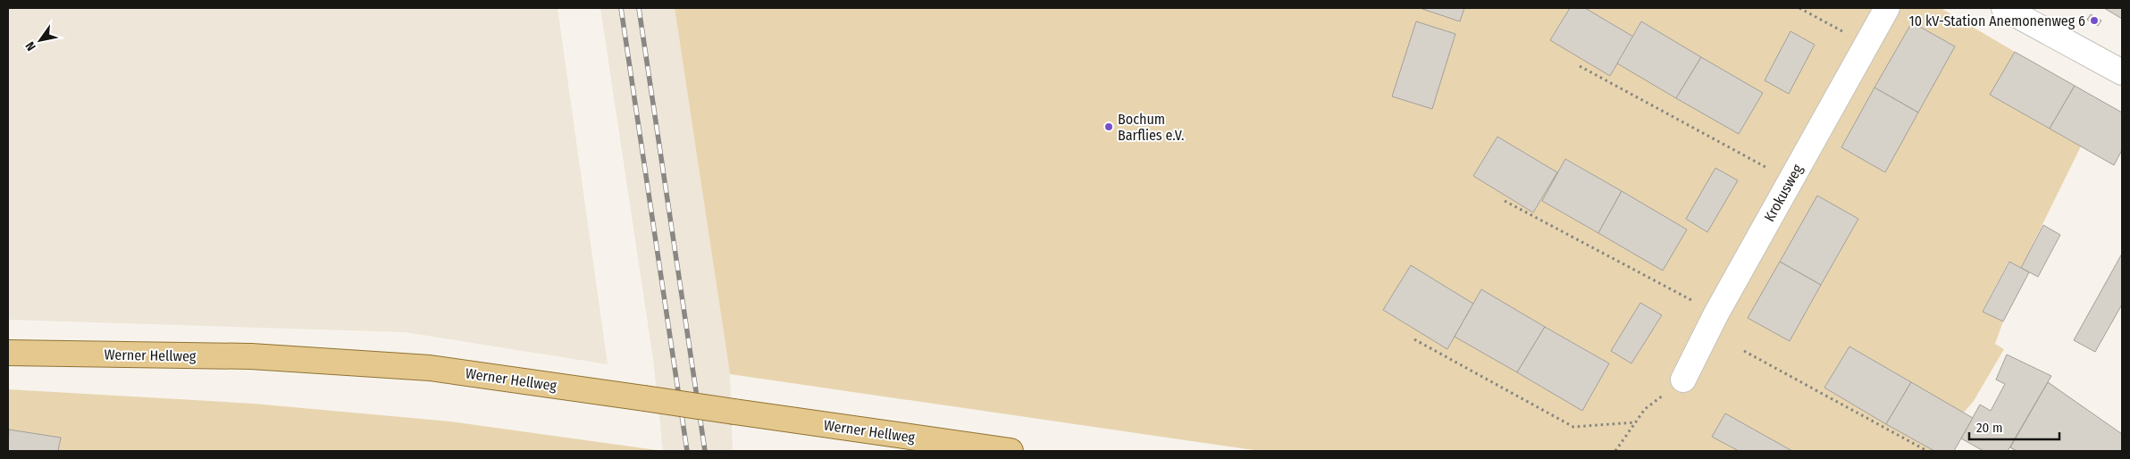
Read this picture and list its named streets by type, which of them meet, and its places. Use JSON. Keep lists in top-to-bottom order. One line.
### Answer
{"streets":{"main road":["Werner Hellweg"],"street":["Krokusweg"]},"places":["10 kV-Station Anemonenweg 6","Bochum Barflies e.V."],"scale_bar":"20 m","north":"bottom left"}
